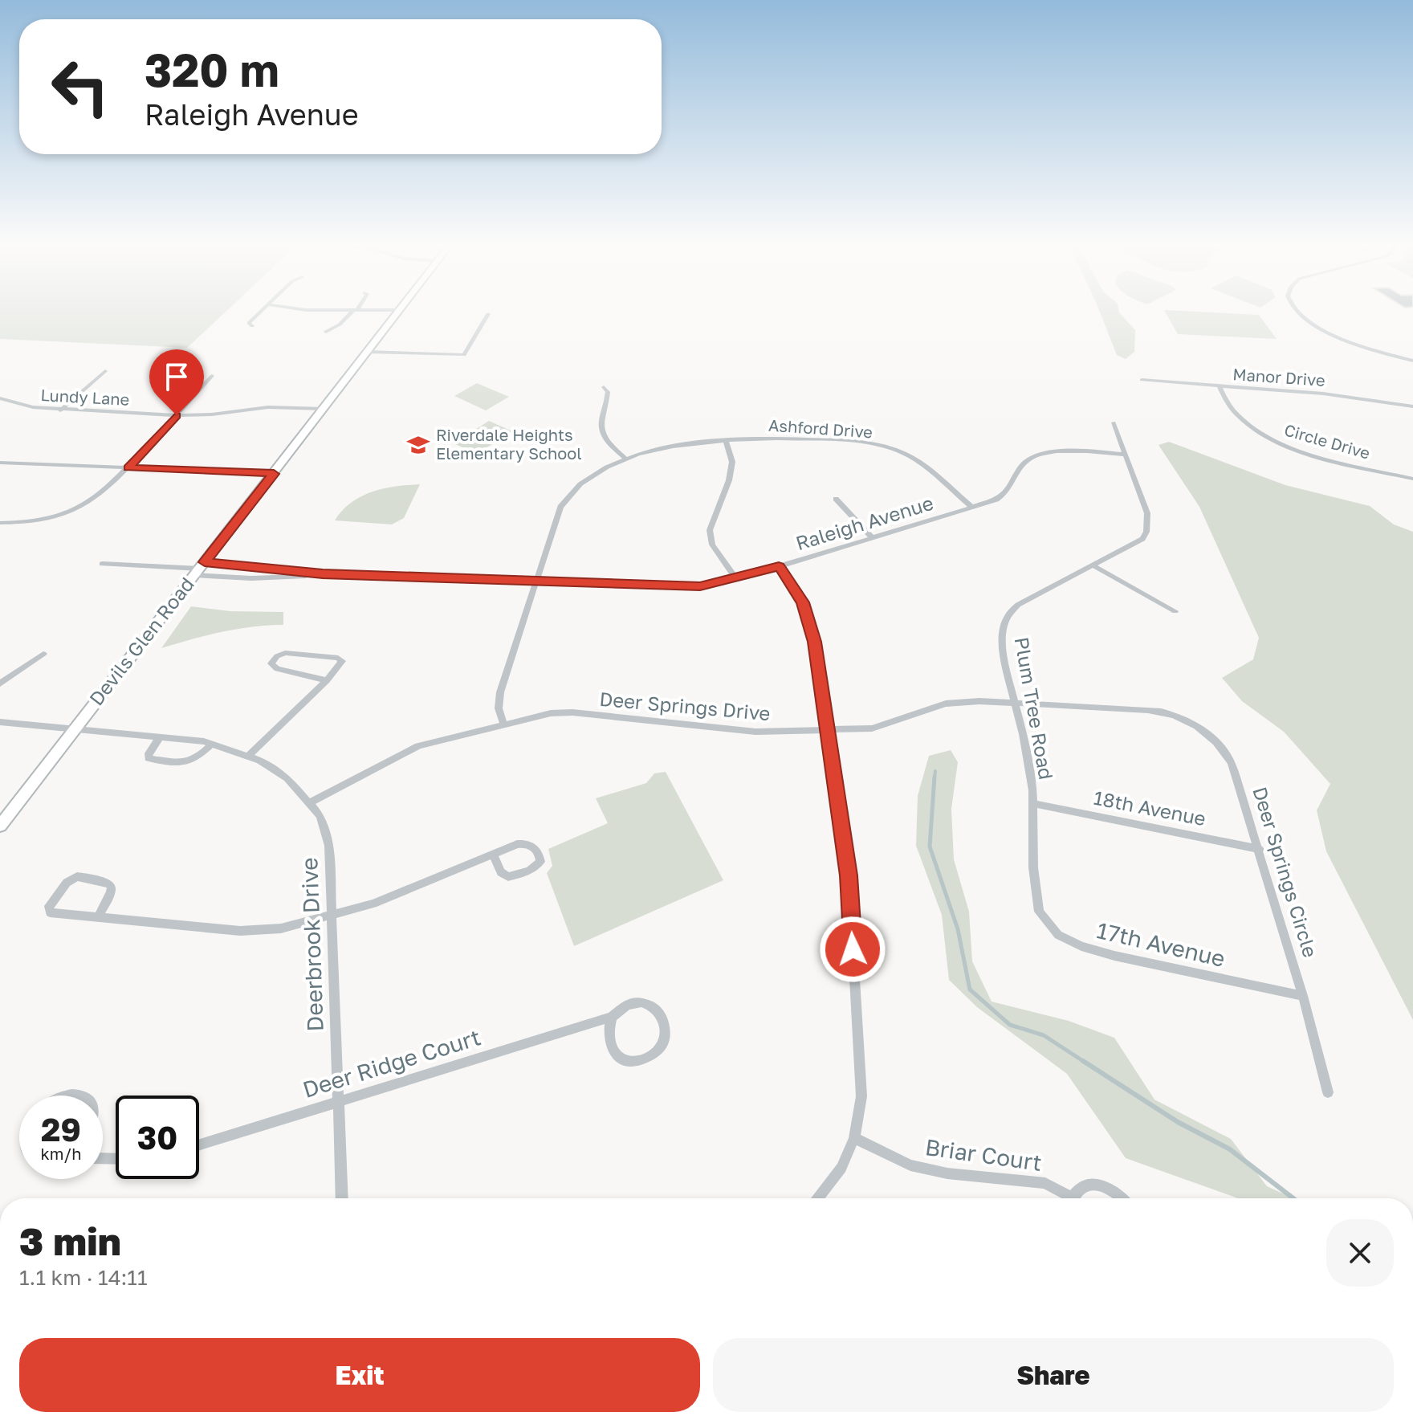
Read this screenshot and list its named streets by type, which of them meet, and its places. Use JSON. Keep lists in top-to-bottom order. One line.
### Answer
{"streets":{"main road":["Devils Glen Road"],"street":["Manor Drive","Lundy Lane","Ashford Drive","Circle Drive","Raleigh Avenue","Deer Springs Drive","Plum Tree Road","18th Avenue","Deer Springs Circle","Deerbrook Drive","17th Avenue","Deer Ridge Court","Briar Court"]},"crossings":[["Manor Drive","Circle Drive"],["Lundy Lane","Devils Glen Road"],["Ashford Drive","Raleigh Avenue"],["Ashford Drive","Deer Springs Drive"],["Raleigh Avenue","Devils Glen Road"],["Raleigh Avenue","Plum Tree Road"],["Devils Glen Road","Deerbrook Drive"],["Deer Springs Drive","Plum Tree Road"],["Deer Springs Drive","Deer Springs Circle"],["Deer Springs Drive","Deerbrook Drive"],["Plum Tree Road","18th Avenue"],["Plum Tree Road","17th Avenue"],["18th Avenue","Deer Springs Circle"],["Deer Springs Circle","17th Avenue"],["Deerbrook Drive","Deer Ridge Court"]],"places":{"school or university":["Riverdale Heights Elementary School"]},"page":{"turn":["320 m","Raleigh Avenue"],"speed":"29 km/h","limit":"30","heading":["3 min","1.1 km · 14:11"],"buttons":["Exit","Share"]}}
